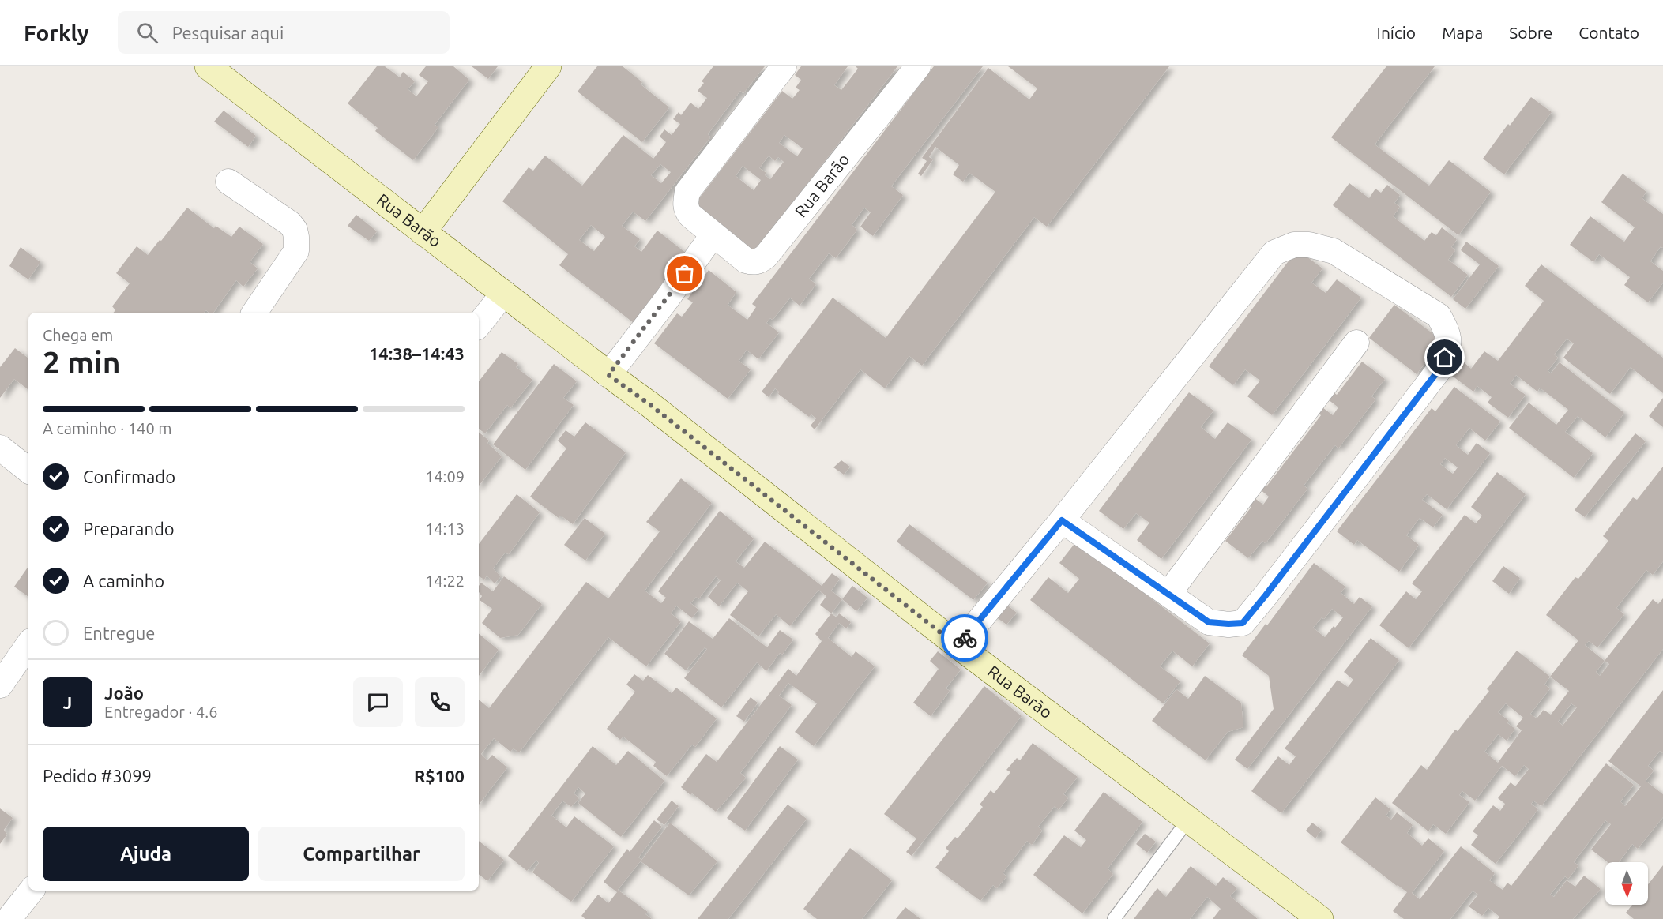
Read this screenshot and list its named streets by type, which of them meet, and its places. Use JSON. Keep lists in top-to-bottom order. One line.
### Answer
{"streets":{"street":["Rua Barão"]},"north":"bottom","page":{"header":"Forkly","search":"Pesquisar aqui","nav":["Início","Mapa","Sobre","Contato"],"heading":["2 min","Chega em","14:38–14:43"],"panel":["João","Entregador · 4.6","Pedido #3099","R$100"],"bar":"A caminho · 140 m","list":[["Confirmado","14:09"],["Preparando","14:13"],["A caminho","14:22"],"Entregue"],"round":"J","buttons":["Ajuda","Compartilhar"]}}
